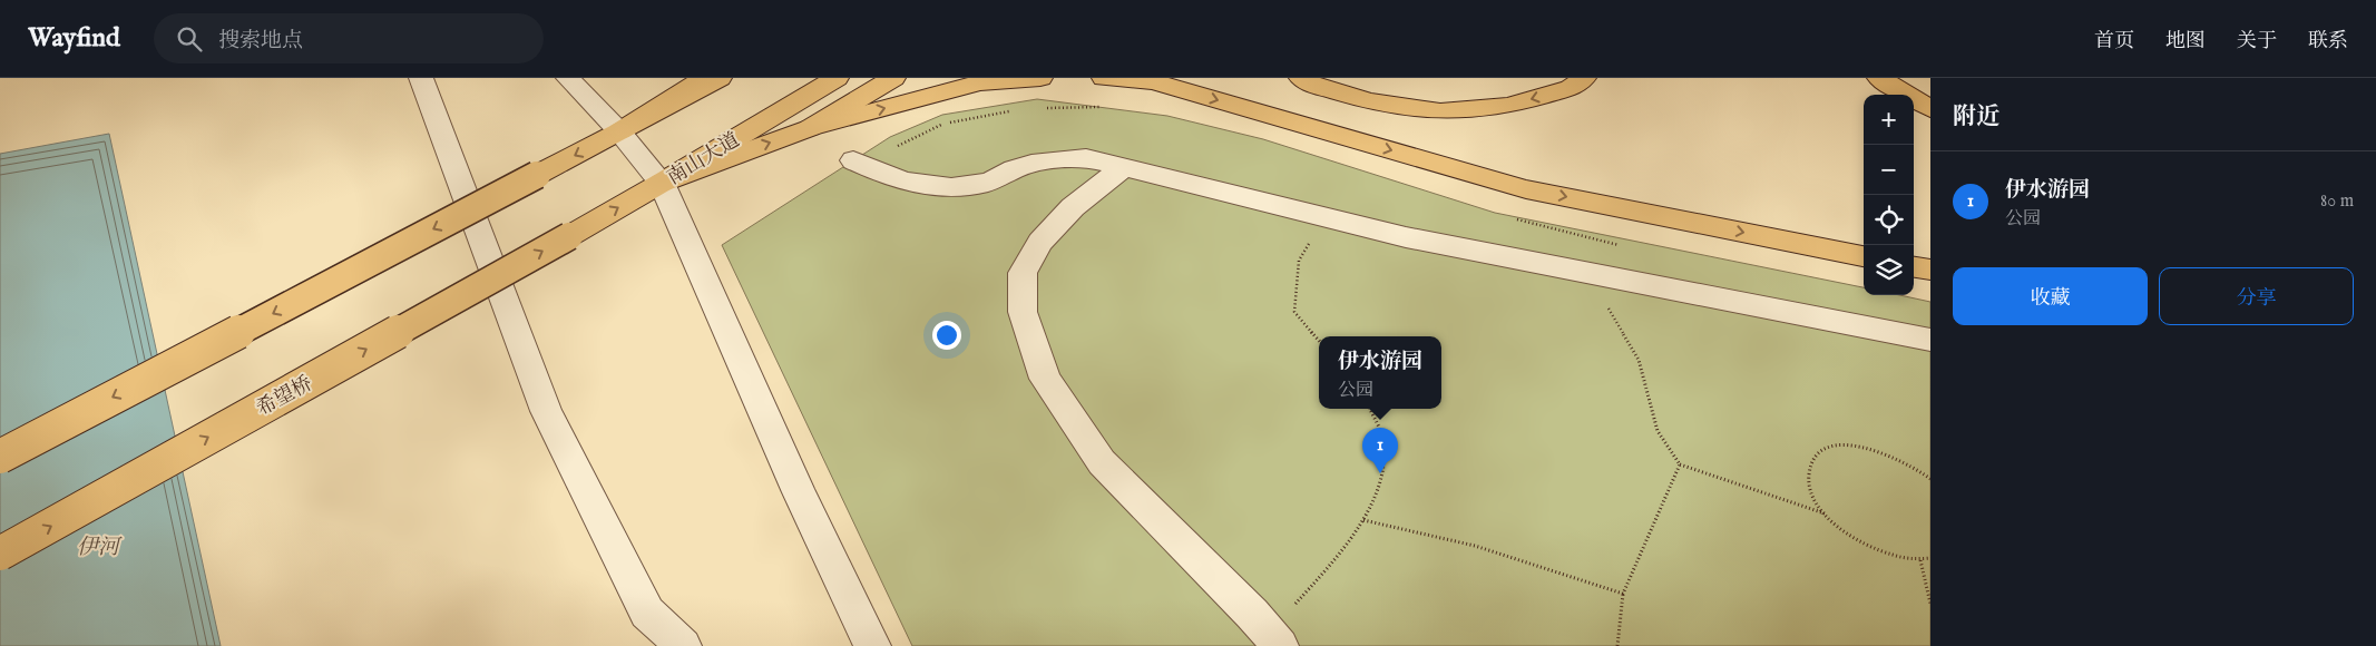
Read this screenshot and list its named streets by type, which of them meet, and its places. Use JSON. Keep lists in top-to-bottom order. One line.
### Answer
{"streets":{"main road":["南山大道","希望桥"]},"crossings":[["南山大道","希望桥"]],"water":["伊河"],"page":{"header":"Wayfind","search":"搜索地点","nav":["首页","地图","关于","联系"],"heading":"附近","map_buttons":["+","−"],"list":[{"mark":"1","name":"伊水游园","note":"公园","value":"80 m"}],"buttons":["收藏","分享"],"popup":["伊水游园","公园"],"pins":"1"}}
